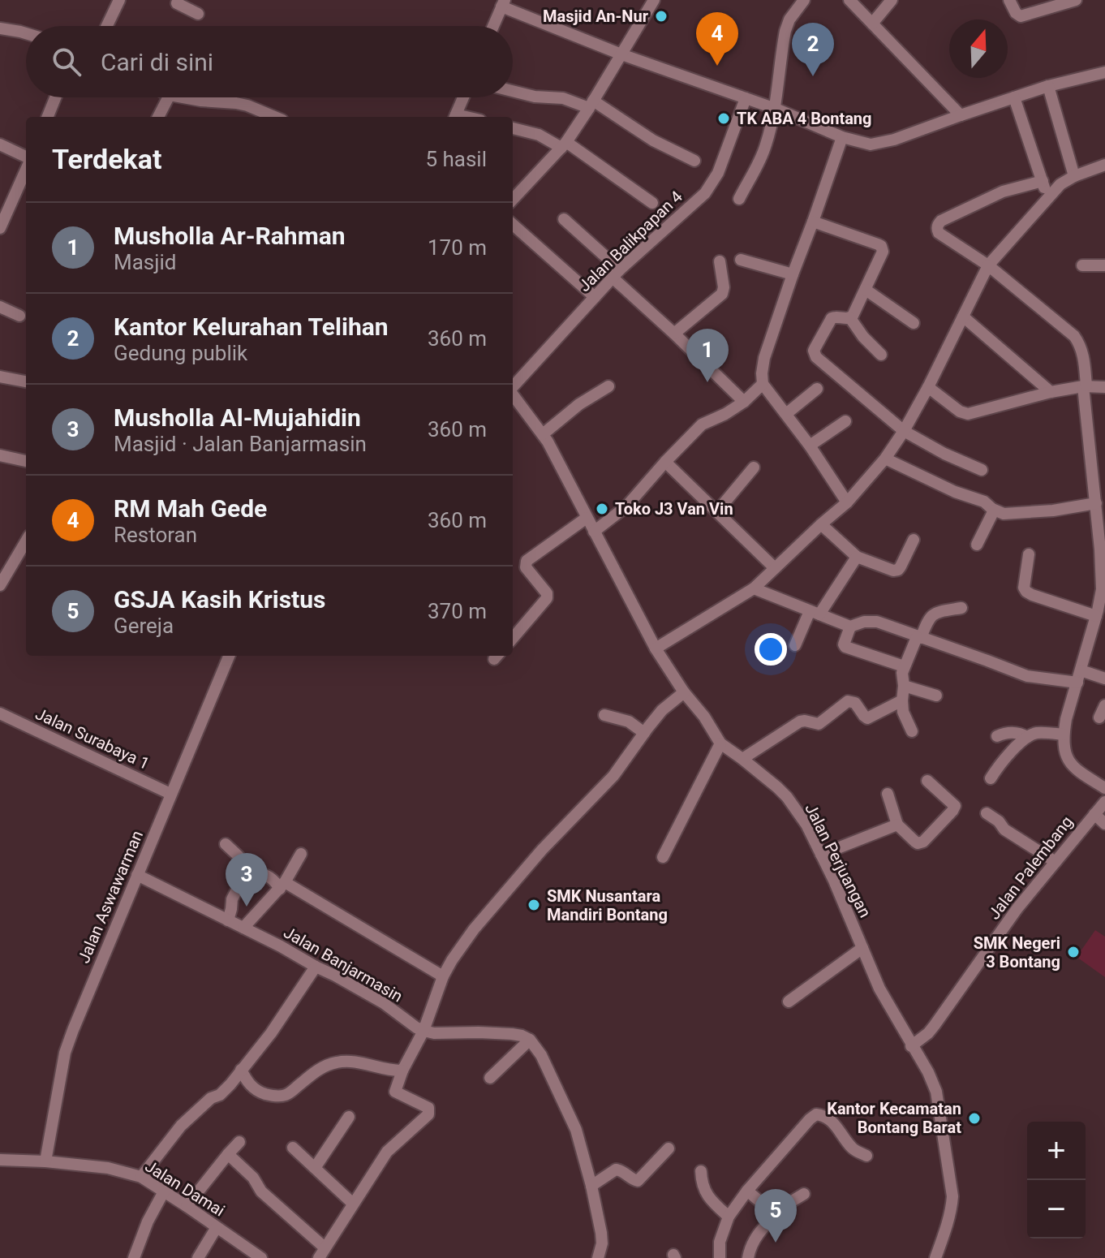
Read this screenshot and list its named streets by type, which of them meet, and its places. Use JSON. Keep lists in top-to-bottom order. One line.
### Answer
{"streets":{"street":["Jalan Balikpapan 4","Jalan Surabaya 1","Jalan Perjuangan","Jalan Palembang","Jalan Aswawarman","Jalan Banjarmasin","Jalan Damai"]},"crossings":[["Jalan Surabaya 1","Jalan Aswawarman"],["Jalan Perjuangan","Jalan Palembang"],["Jalan Aswawarman","Jalan Banjarmasin"],["Jalan Aswawarman","Jalan Damai"]],"places":["Masjid An-Nur","TK ABA 4 Bontang","Toko J3 Van Vin","SMK Nusantara Mandiri Bontang","SMK Negeri 3 Bontang","Kantor Kecamatan Bontang Barat"],"north":"top","page":{"pins":["4","2","1","3","5"],"search":"Cari di sini","heading":["Terdekat","5 hasil"],"list":[{"mark":"1","name":"Musholla Ar-Rahman","note":"Masjid","value":"170 m"},{"mark":"2","name":"Kantor Kelurahan Telihan","note":"Gedung publik","value":"360 m"},{"mark":"3","name":"Musholla Al-Mujahidin","note":"Masjid · Jalan Banjarmasin","value":"360 m"},{"mark":"4","name":"RM Mah Gede","note":"Restoran","value":"360 m"},{"mark":"5","name":"GSJA Kasih Kristus","note":"Gereja","value":"370 m"}],"map_buttons":["+","−"]}}
